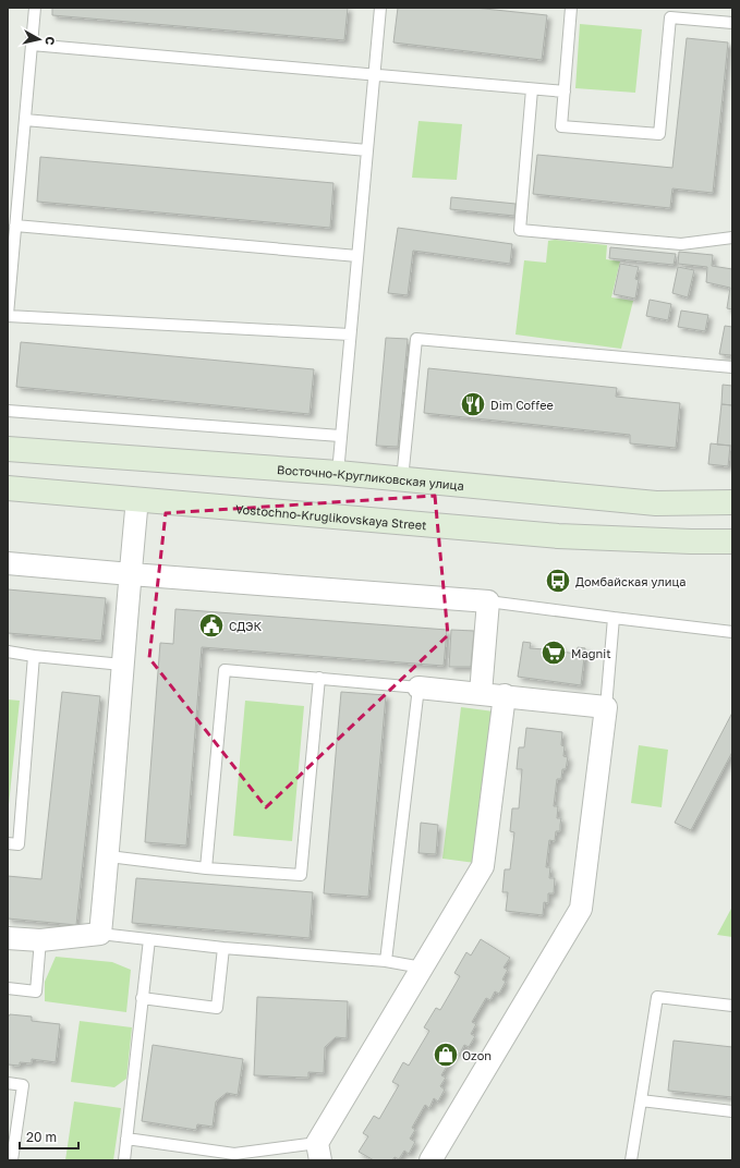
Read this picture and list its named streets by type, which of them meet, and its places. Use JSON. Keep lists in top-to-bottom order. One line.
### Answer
{"streets":{"street":["Восточно-Кругликовская улица","Vostochno-Kruglikovskaya Street"]},"places":{"restaurant":["Dim Coffee"],"bus stop":["Домбайская улица"],"public building":["СДЭК"],"supermarket":["Magnit"],"shop":["Ozon"]},"scale_bar":"20 m","north":"right"}
